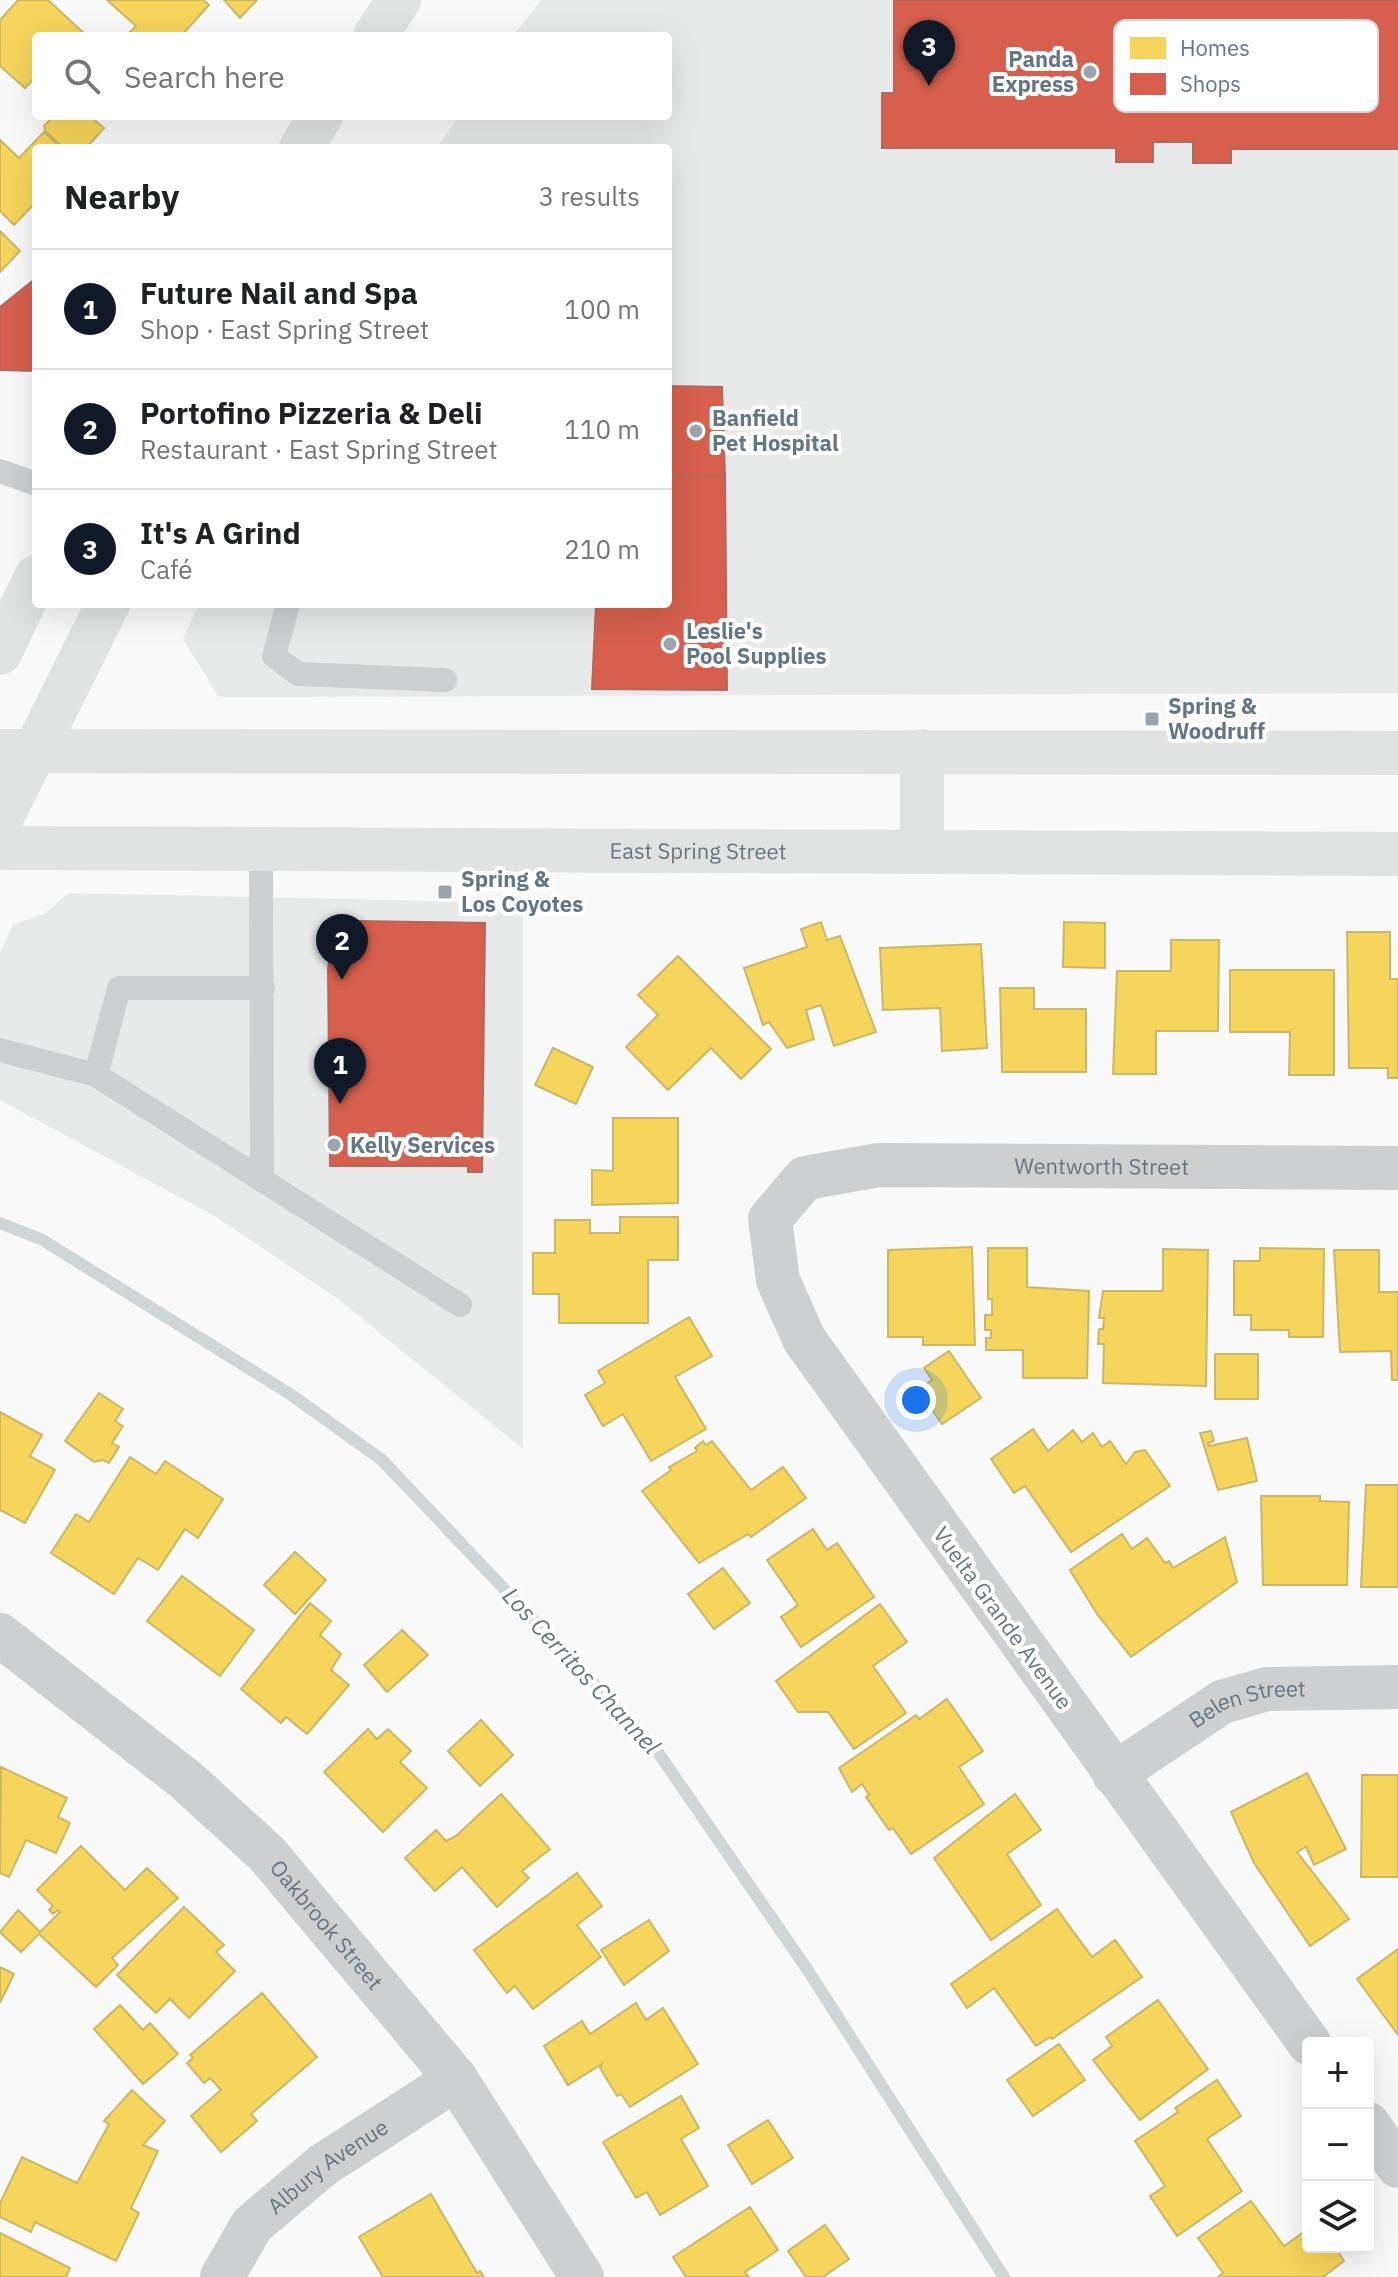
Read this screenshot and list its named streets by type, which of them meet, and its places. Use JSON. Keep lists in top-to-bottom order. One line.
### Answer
{"streets":{"main road":["East Spring Street"],"street":["Wentworth Street","Vuelta Grande Avenue","Belen Street","Oakbrook Street","Albury Avenue"]},"crossings":[["Wentworth Street","Vuelta Grande Avenue"],["Vuelta Grande Avenue","Belen Street"],["Oakbrook Street","Albury Avenue"]],"water":["Los Cerritos Channel"],"places":{"other":["Panda Express","Banfield Pet Hospital","Leslie's Pool Supplies","Kelly Services"],"transit":["Spring & Woodruff","Spring & Los Coyotes"]},"legend":["Homes","Shops"],"page":{"pins":["3","2","1"],"search":"Search here","heading":["Nearby","3 results"],"list":[{"mark":"1","name":"Future Nail and Spa","note":"Shop · East Spring Street","value":"100 m"},{"mark":"2","name":"Portofino Pizzeria & Deli","note":"Restaurant · East Spring Street","value":"110 m"},{"mark":"3","name":"It's A Grind","note":"Café","value":"210 m"}],"map_buttons":["+","−"]}}
